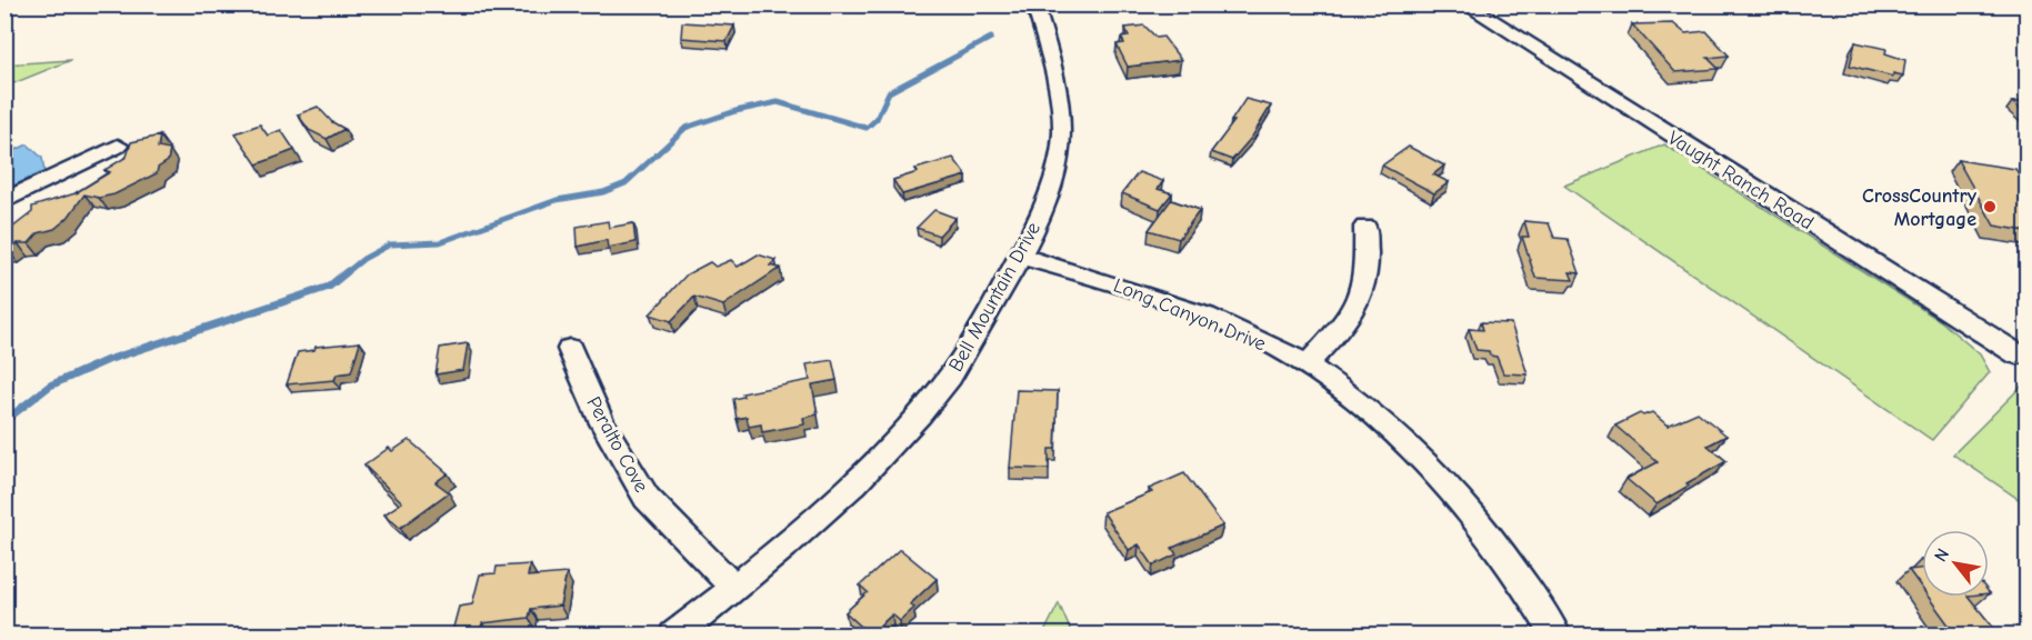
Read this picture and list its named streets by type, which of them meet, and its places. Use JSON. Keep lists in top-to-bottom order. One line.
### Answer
{"streets":{"street":["Vaught Ranch Road","Bell Mountain Drive","Long Canyon Drive","Peralto Cove"]},"crossings":[["Bell Mountain Drive","Long Canyon Drive"],["Bell Mountain Drive","Peralto Cove"]],"places":["CrossCountry Mortgage"],"north":"top left"}
